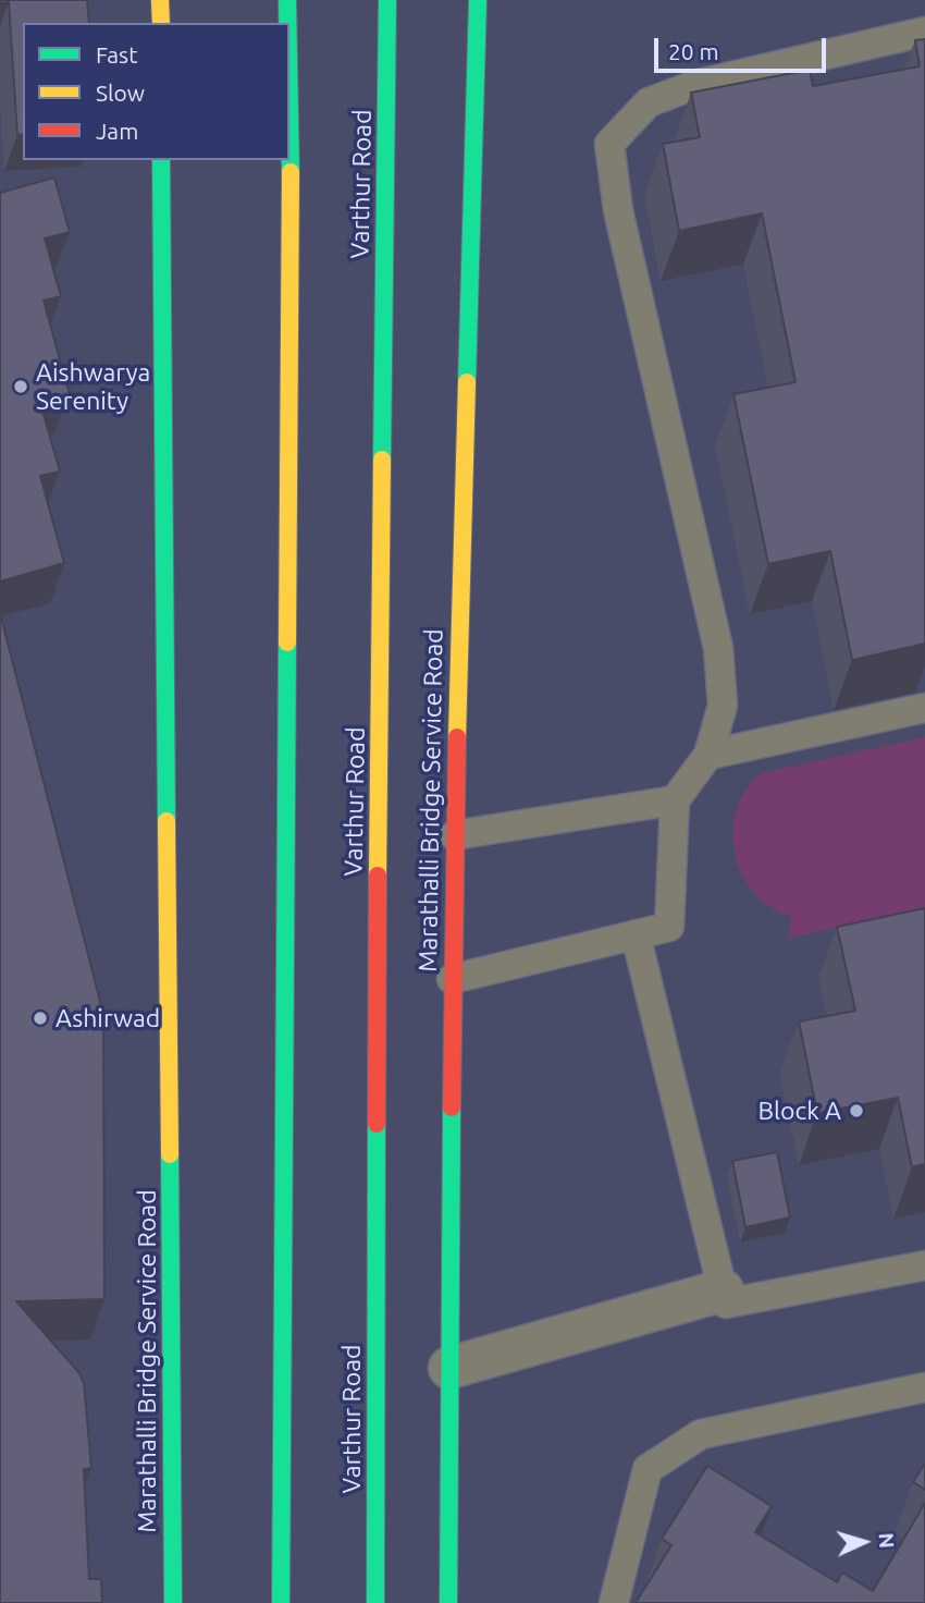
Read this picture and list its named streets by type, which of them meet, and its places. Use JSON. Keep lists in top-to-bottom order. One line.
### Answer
{"streets":{"main road":["Varthur Road","Marathalli Bridge Service Road"]},"places":["Aishwarya Serenity","Ashirwad","Block A"],"legend":["Fast","Slow","Jam"],"scale_bar":"20 m","north":"right"}
